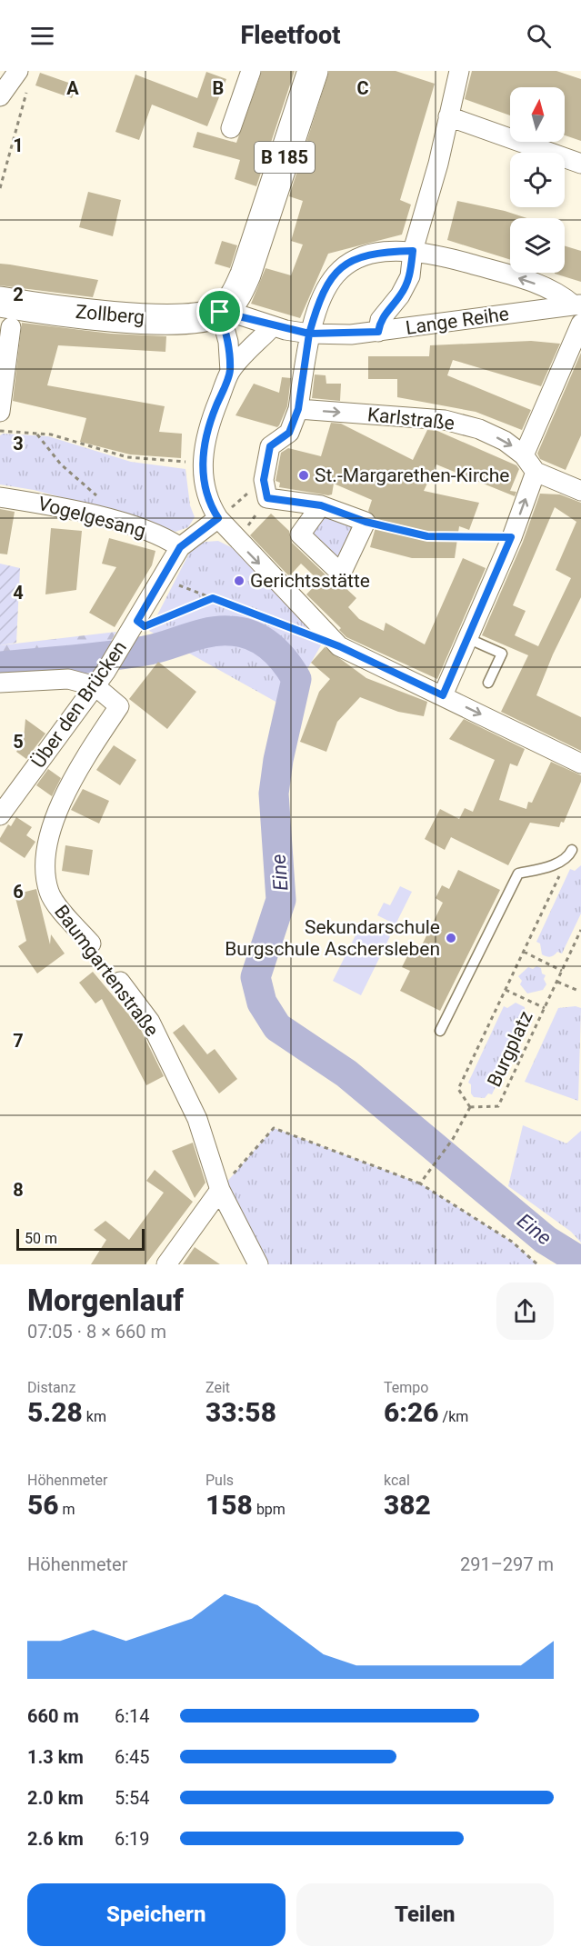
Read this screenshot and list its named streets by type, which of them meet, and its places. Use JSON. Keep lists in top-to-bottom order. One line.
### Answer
{"streets":{"main road":["B 185","Zollberg"],"street":["Lange Reihe","Karlstraße","Vogelgesang","Über den Brücken","Baumgartenstraße"],"path":["Burgplatz"]},"crossings":[["B 185","Zollberg"],["B 185","Lange Reihe"],["Zollberg","Lange Reihe"],["Vogelgesang","Über den Brücken"],["Über den Brücken","Baumgartenstraße"]],"water":["Eine"],"places":["St.-Margarethen-Kirche","Gerichtsstätte","Sekundarschule Burgschule Aschersleben"],"scale_bar":"50 m","north":"top","page":{"header":"Fleetfoot","scale":"50 m","heading":["Morgenlauf","07:05 · 8 × 660 m"],"stats":[["Distanz","5.28 km"],["Zeit","33:58"],["Tempo","6:26 /km"],["Höhenmeter","56 m"],["Puls","158 bpm"],["kcal","382"]],"chart":["Höhenmeter","291–297 m"],"list":[{"name":"660 m","note":"6:14"},{"name":"1.3 km","note":"6:45"},{"name":"2.0 km","note":"5:54"},{"name":"2.6 km","note":"6:19"}],"buttons":["Speichern","Teilen"]},"grid":{"columns":["A","B","C"],"rows":["1","2","3","4","5","6","7","8"]}}
